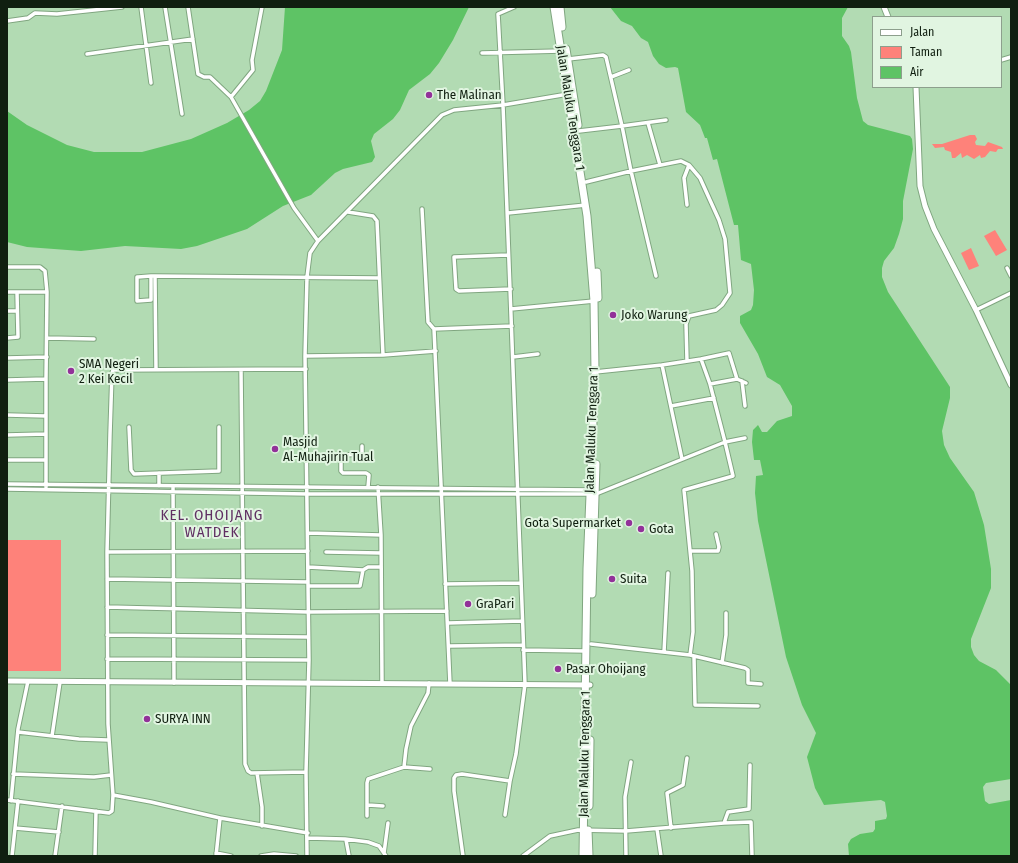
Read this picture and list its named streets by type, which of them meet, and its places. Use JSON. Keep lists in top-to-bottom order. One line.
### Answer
{"streets":{"highway":["Jalan Maluku Tenggara 1"]},"districts":["KEL. OHOIJANG WATDEK"],"places":["The Malinan","Joko Warung","SMA Negeri 2 Kei Kecil","Masjid Al-Muhajirin Tual","Gota Supermarket","Gota","Suita","GraPari","Pasar Ohoijang","SURYA INN"],"legend":["Jalan","Taman","Air"]}
